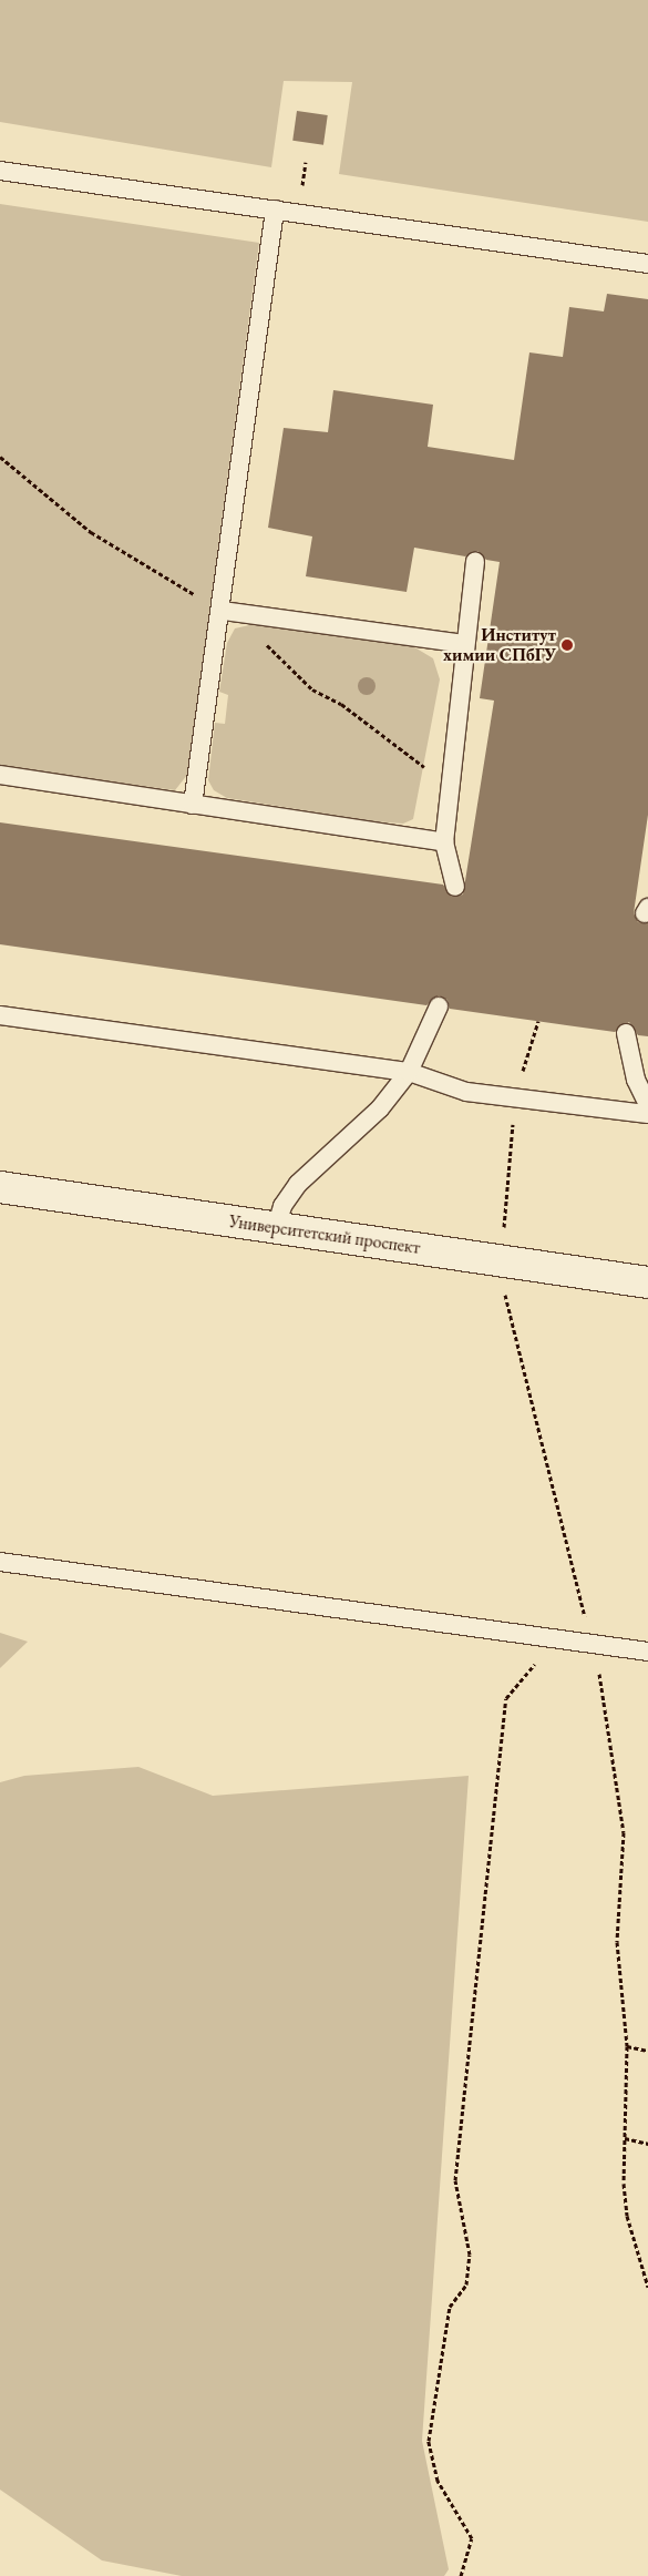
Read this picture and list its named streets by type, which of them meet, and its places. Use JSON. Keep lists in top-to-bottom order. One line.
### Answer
{"streets":{"street":["Университетский проспект"]},"places":["Институт химии СПбГУ"]}
